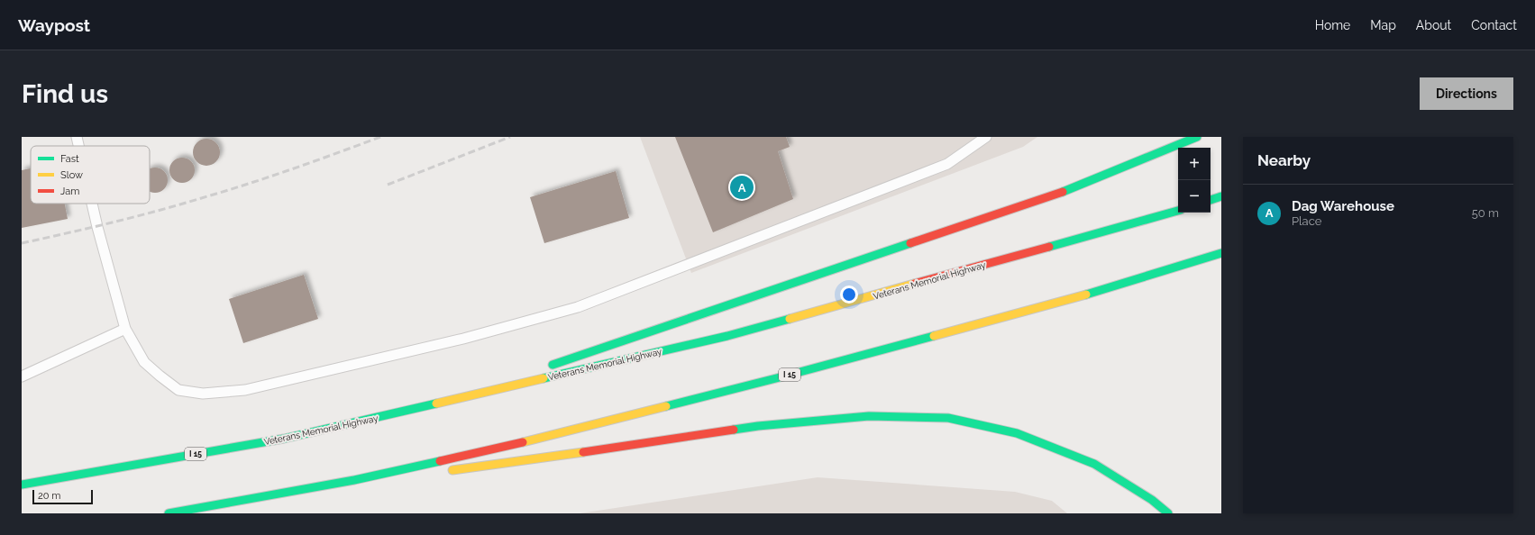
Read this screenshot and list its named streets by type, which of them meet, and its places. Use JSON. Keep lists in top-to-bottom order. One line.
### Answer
{"streets":{"highway":["Veterans Memorial Highway","I 15"]},"legend":["Fast","Slow","Jam"],"scale_bar":"20 m","page":{"header":"Waypost","nav":["Home","Map","About","Contact"],"buttons":"Directions","title":"Find us","heading":"Nearby","map_buttons":["+","−"],"pins":"A","list":[{"mark":"A","name":"Dag Warehouse","note":"Place","value":"50 m"}],"scale":"20 m"}}
